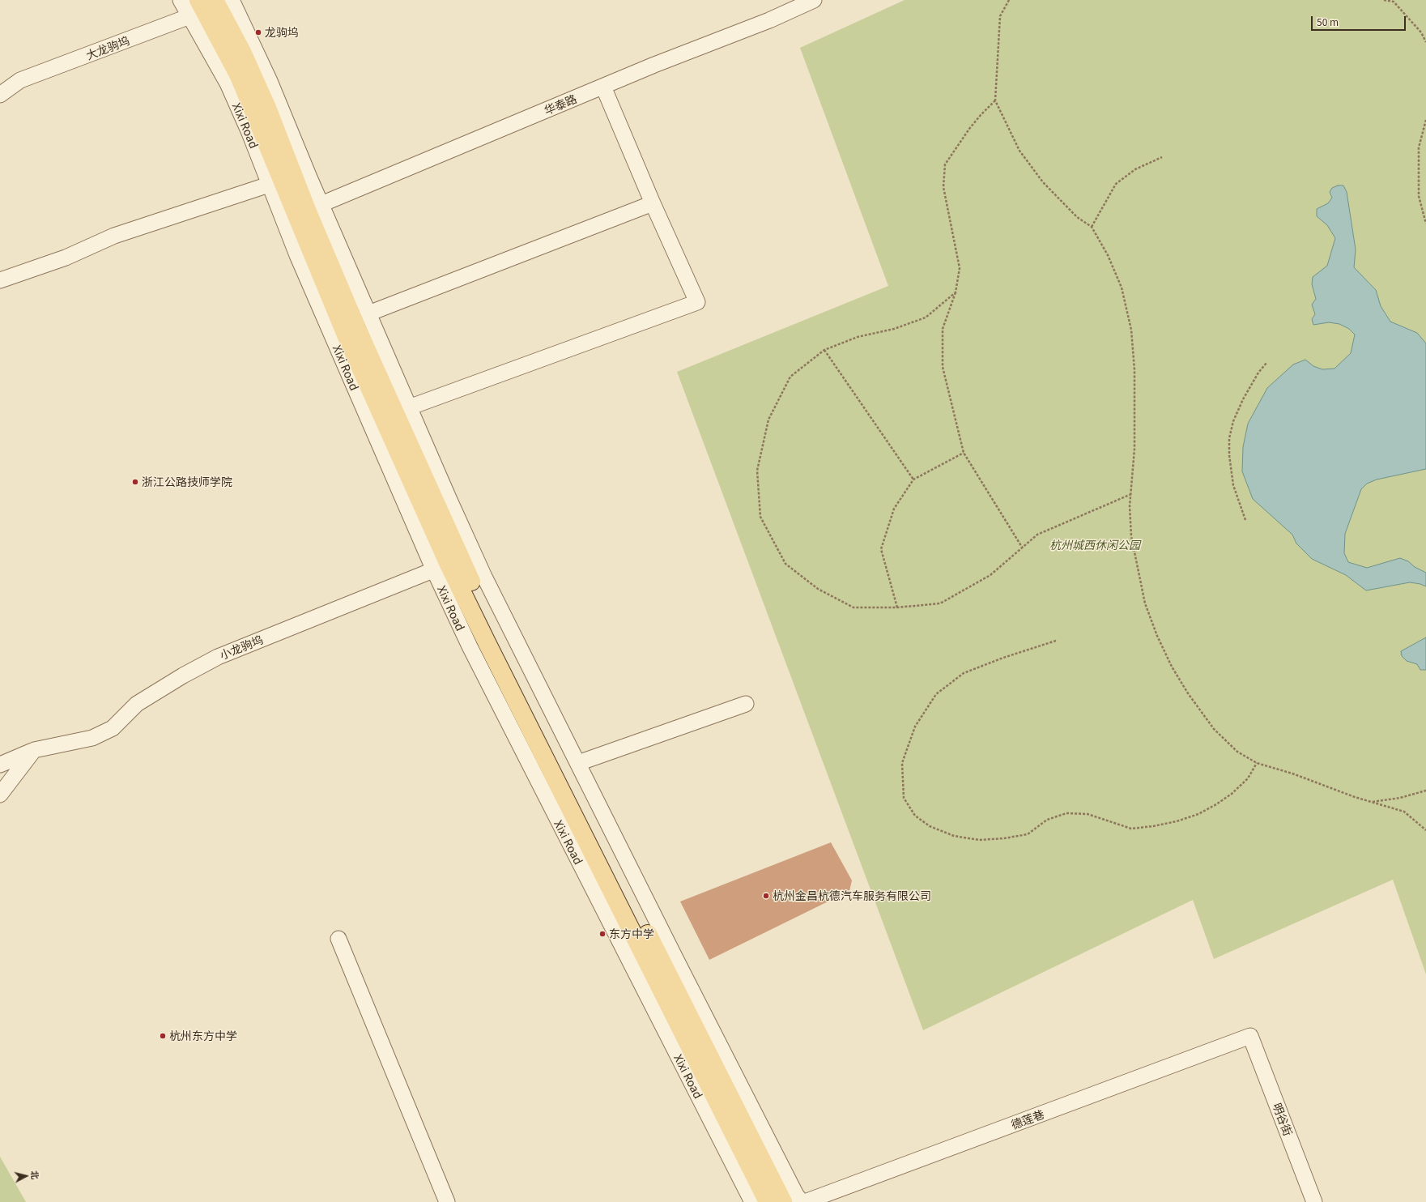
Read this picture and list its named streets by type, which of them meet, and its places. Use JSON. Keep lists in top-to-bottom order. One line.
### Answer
{"streets":{"main road":["Xixi Road"],"street":["大龙驹坞","华泰路","小龙驹坞","德莲巷","明谷街"]},"crossings":[["大龙驹坞","Xixi Road"],["华泰路","Xixi Road"],["Xixi Road","小龙驹坞"],["德莲巷","明谷街"]],"parks":["杭州城西休闲公园"],"places":["龙驹坞","浙江公路技师学院","杭州金昌杭德汽车服务有限公司","东方中学","杭州东方中学"],"scale_bar":"50 m","north":"right"}
